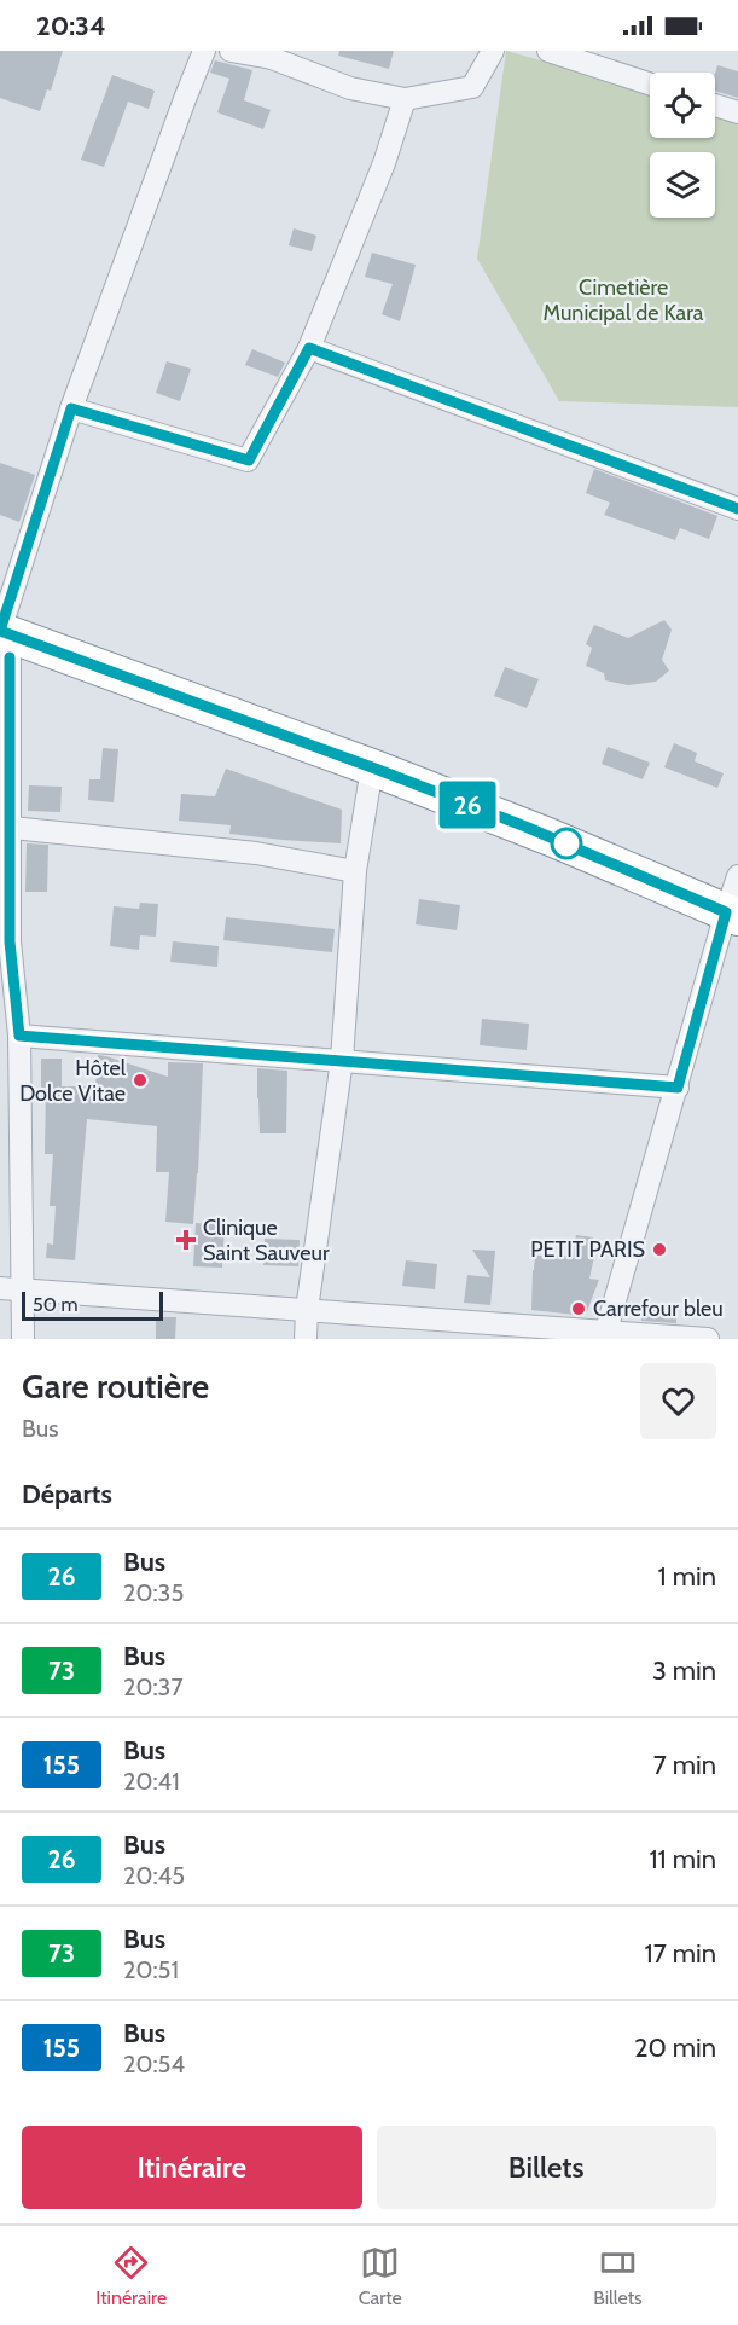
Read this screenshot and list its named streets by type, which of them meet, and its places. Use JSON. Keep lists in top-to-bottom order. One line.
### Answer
{"parks":["Cimetière Municipal de Kara"],"places":{"other":["Hôtel Dolce Vitae","PETIT PARIS","Carrefour bleu"],"health":["Clinique Saint Sauveur"]},"lines":["bus line 26"],"scale_bar":"50 m","page":{"status":"20:34","on_map":"26","scale":"50 m","heading":[["Gare routière","Bus"],"Départs"],"list":[{"mark":"26","name":"Bus","note":"20:35","value":"1 min"},{"mark":"73","name":"Bus","note":"20:37","value":"3 min"},{"mark":"155","name":"Bus","note":"20:41","value":"7 min"},{"mark":"26","name":"Bus","note":"20:45","value":"11 min"},{"mark":"73","name":"Bus","note":"20:51","value":"17 min"},{"mark":"155","name":"Bus","note":"20:54","value":"20 min"}],"buttons":["Itinéraire","Billets"],"tabs":["Itinéraire","Carte","Billets"]}}
